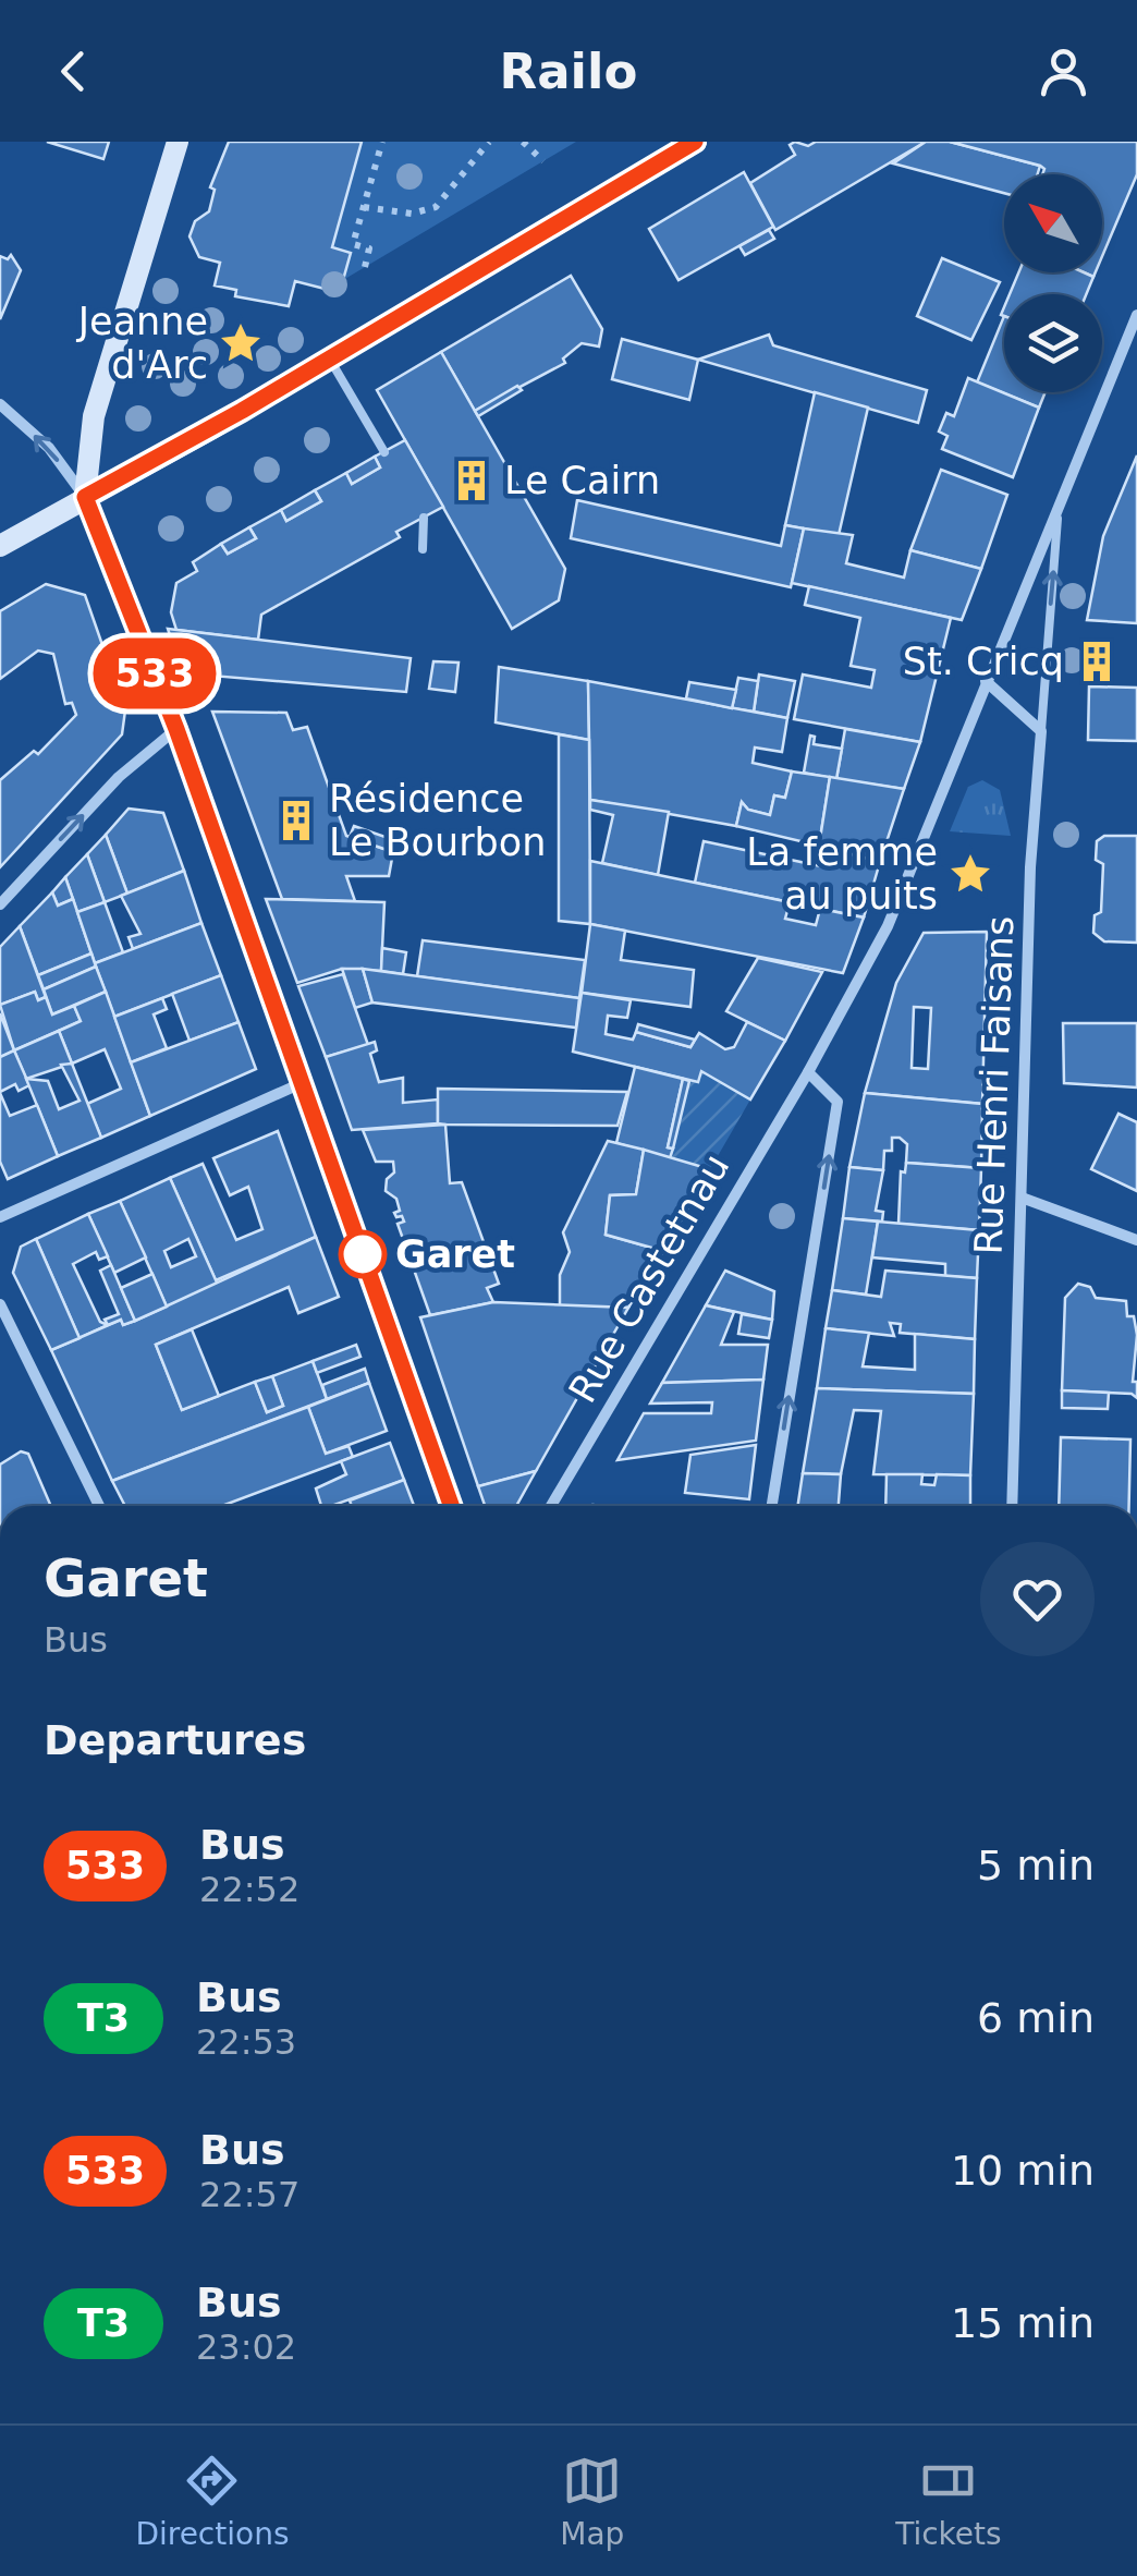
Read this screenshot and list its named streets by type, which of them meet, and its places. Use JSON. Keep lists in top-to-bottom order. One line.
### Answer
{"streets":{"street":["Rue Henri Faisans","Rue Castetnau"]},"places":{"place":["Jeanne d'Arc","La femme au puits"],"building":["Le Cairn","St. Cricq","Résidence Le Bourbon"],"other":["Garet"]},"lines":["bus line 533"],"north":"top left","page":{"header":"Railo","on_map":"533","heading":[["Garet","Bus"],"Departures"],"list":[{"mark":"533","name":"Bus","note":"22:52","value":"5 min"},{"mark":"T3","name":"Bus","note":"22:53","value":"6 min"},{"mark":"533","name":"Bus","note":"22:57","value":"10 min"},{"mark":"T3","name":"Bus","note":"23:02","value":"15 min"}],"tabs":["Directions","Map","Tickets"]}}
